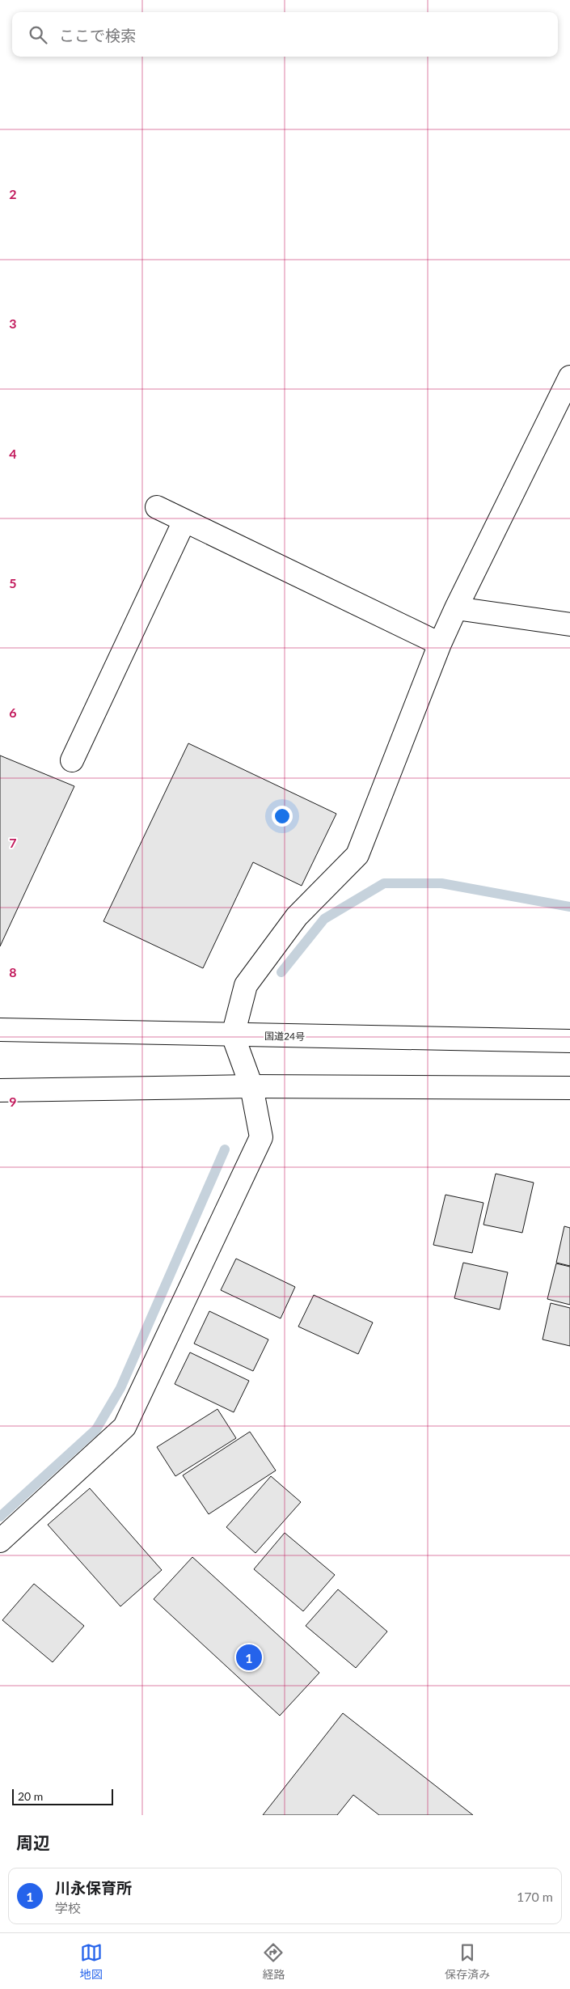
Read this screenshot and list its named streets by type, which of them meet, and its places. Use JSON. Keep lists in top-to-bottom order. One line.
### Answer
{"streets":{"main road":["国道24号"]},"scale_bar":"20 m","page":{"search":"ここで検索","pins":"1","scale":"20 m","heading":"周辺","list":[{"mark":"1","name":"川永保育所","note":"学校","value":"170 m"}],"nav":["地図","経路","保存済み"]},"grid":{"rows":["2","3","4","5","6","7","8","9"]}}
